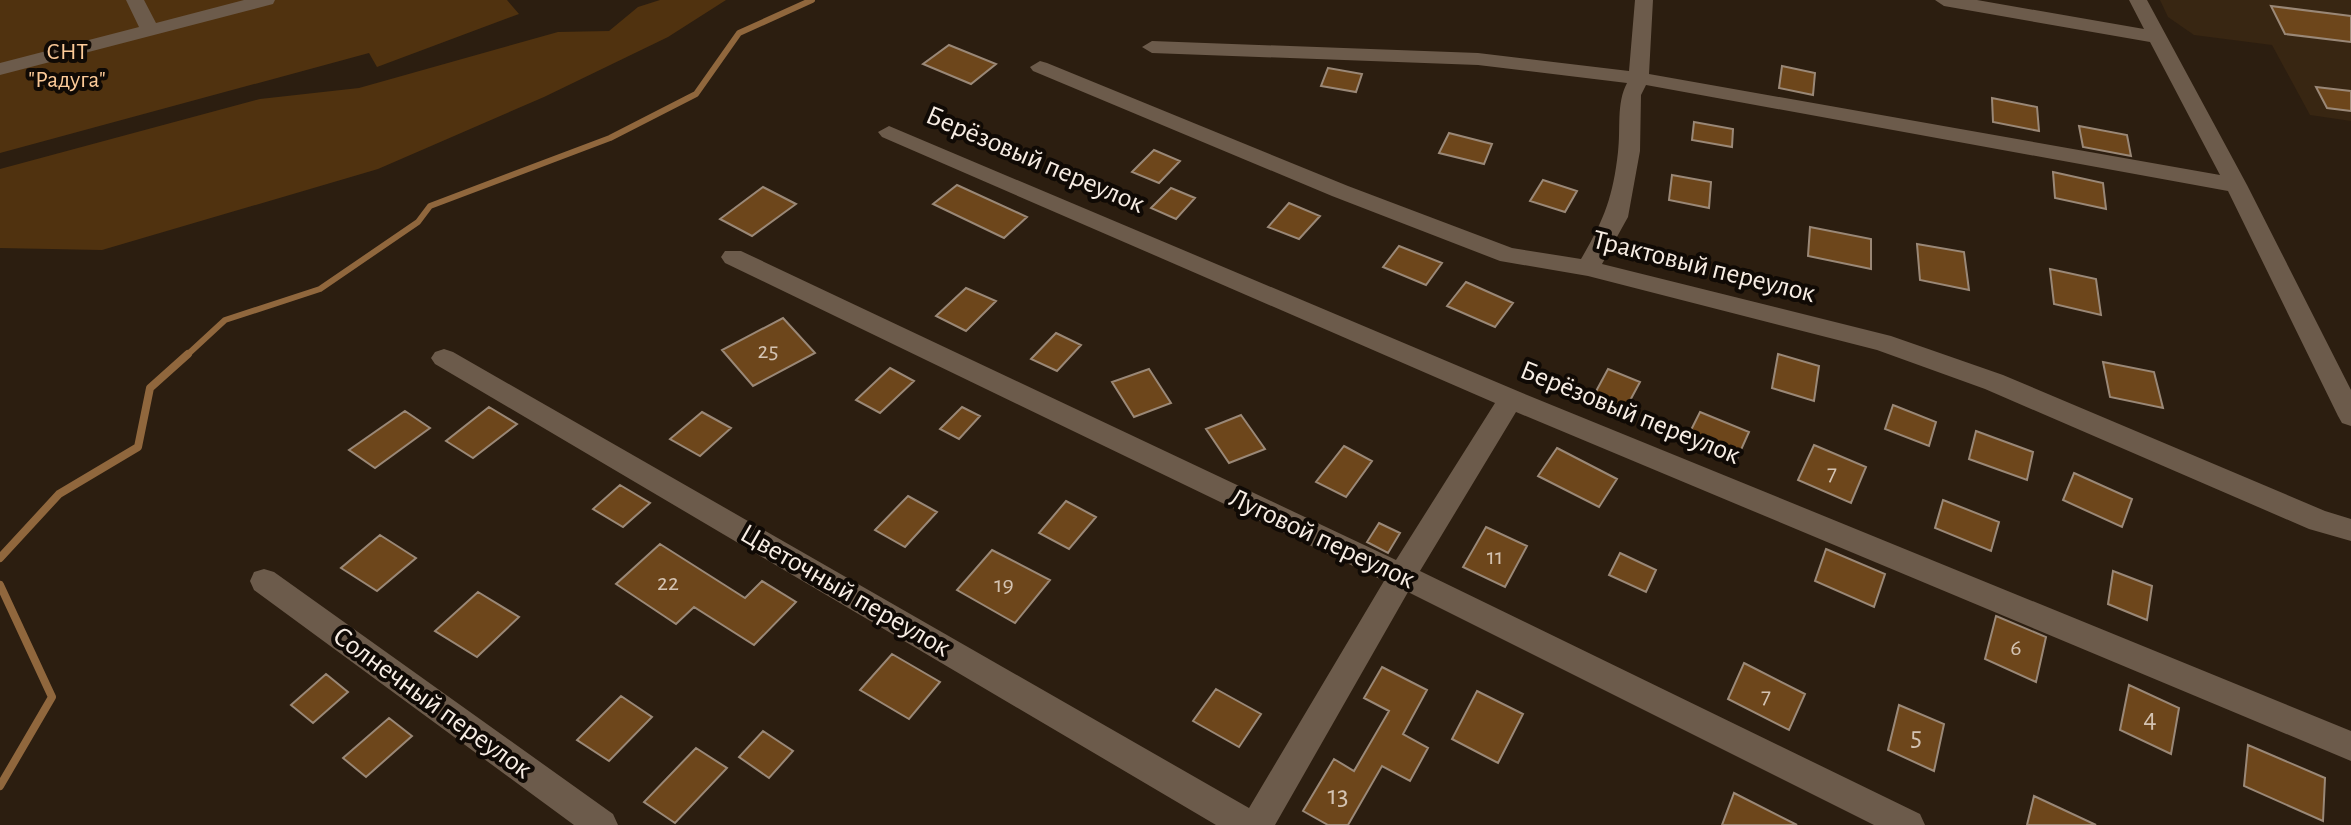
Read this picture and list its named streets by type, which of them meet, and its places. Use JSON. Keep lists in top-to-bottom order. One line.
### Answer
{"streets":{"street":["Берёзовый переулок","Трактовый переулок","Луговой переулок","Цветочный переулок","Солнечный переулок"]},"parks":["СНТ \"Радуга\""],"house_numbers":["25","7","11","22","19","6","7","4","5","13"]}
